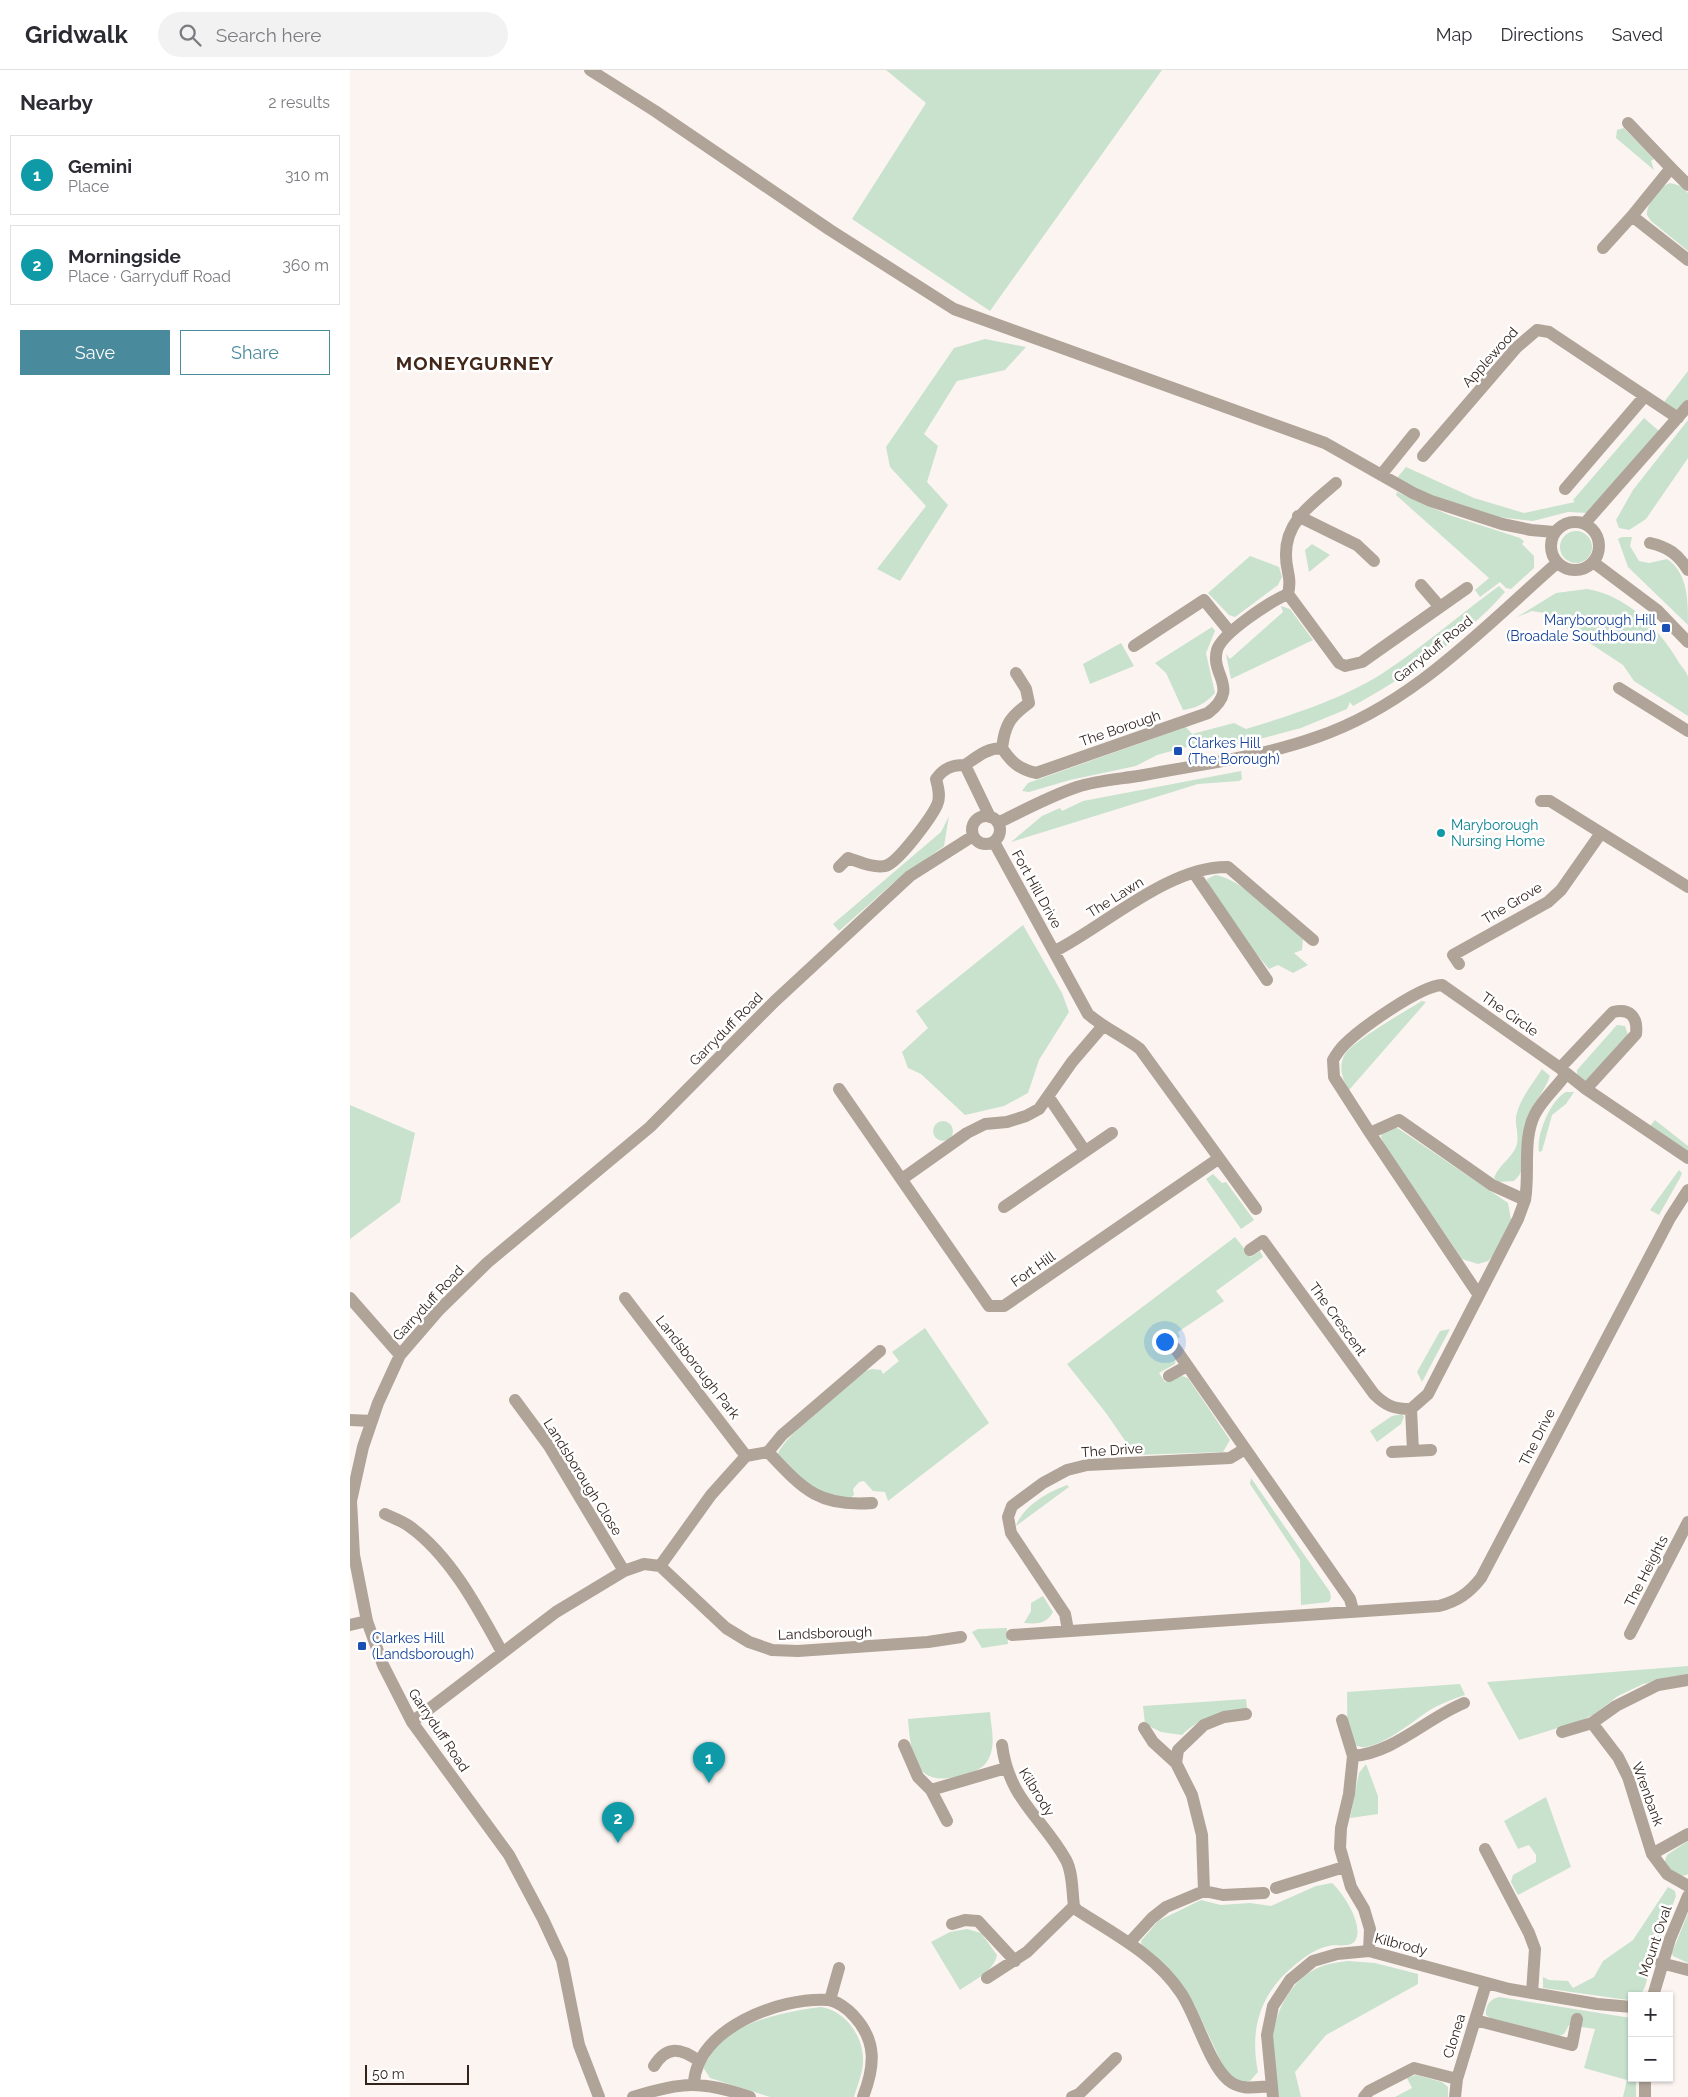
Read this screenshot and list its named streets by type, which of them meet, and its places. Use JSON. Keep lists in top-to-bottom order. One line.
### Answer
{"streets":{"street":["Applewood","Garryduff Road","The Borough","Fort Hill Drive","The Lawn","The Grove","The Circle","Fort Hill","The Crescent","Landsborough Park","The Drive","Landsborough Close","The Heights","Landsborough","Kilbrody","Wrenbank","Mount Oval","Clonea"]},"crossings":[["Garryduff Road","Fort Hill Drive"],["Fort Hill Drive","The Lawn"],["Kilbrody","Clonea"]],"districts":["MONEYGURNEY"],"places":{"transit":["Maryborough Hill (Broadale Southbound)","Clarkes Hill (The Borough)","Clarkes Hill (Landsborough)"],"other":["Maryborough Nursing Home"]},"scale_bar":"50 m","page":{"header":"Gridwalk","search":"Search here","nav":["Map","Directions","Saved"],"heading":["Nearby","2 results"],"list":[{"mark":"1","name":"Gemini","note":"Place","value":"310 m"},{"mark":"2","name":"Morningside","note":"Place · Garryduff Road","value":"360 m"}],"buttons":["Save","Share"],"pins":["1","2"],"map_buttons":["+","−"],"scale":"50 m"}}
